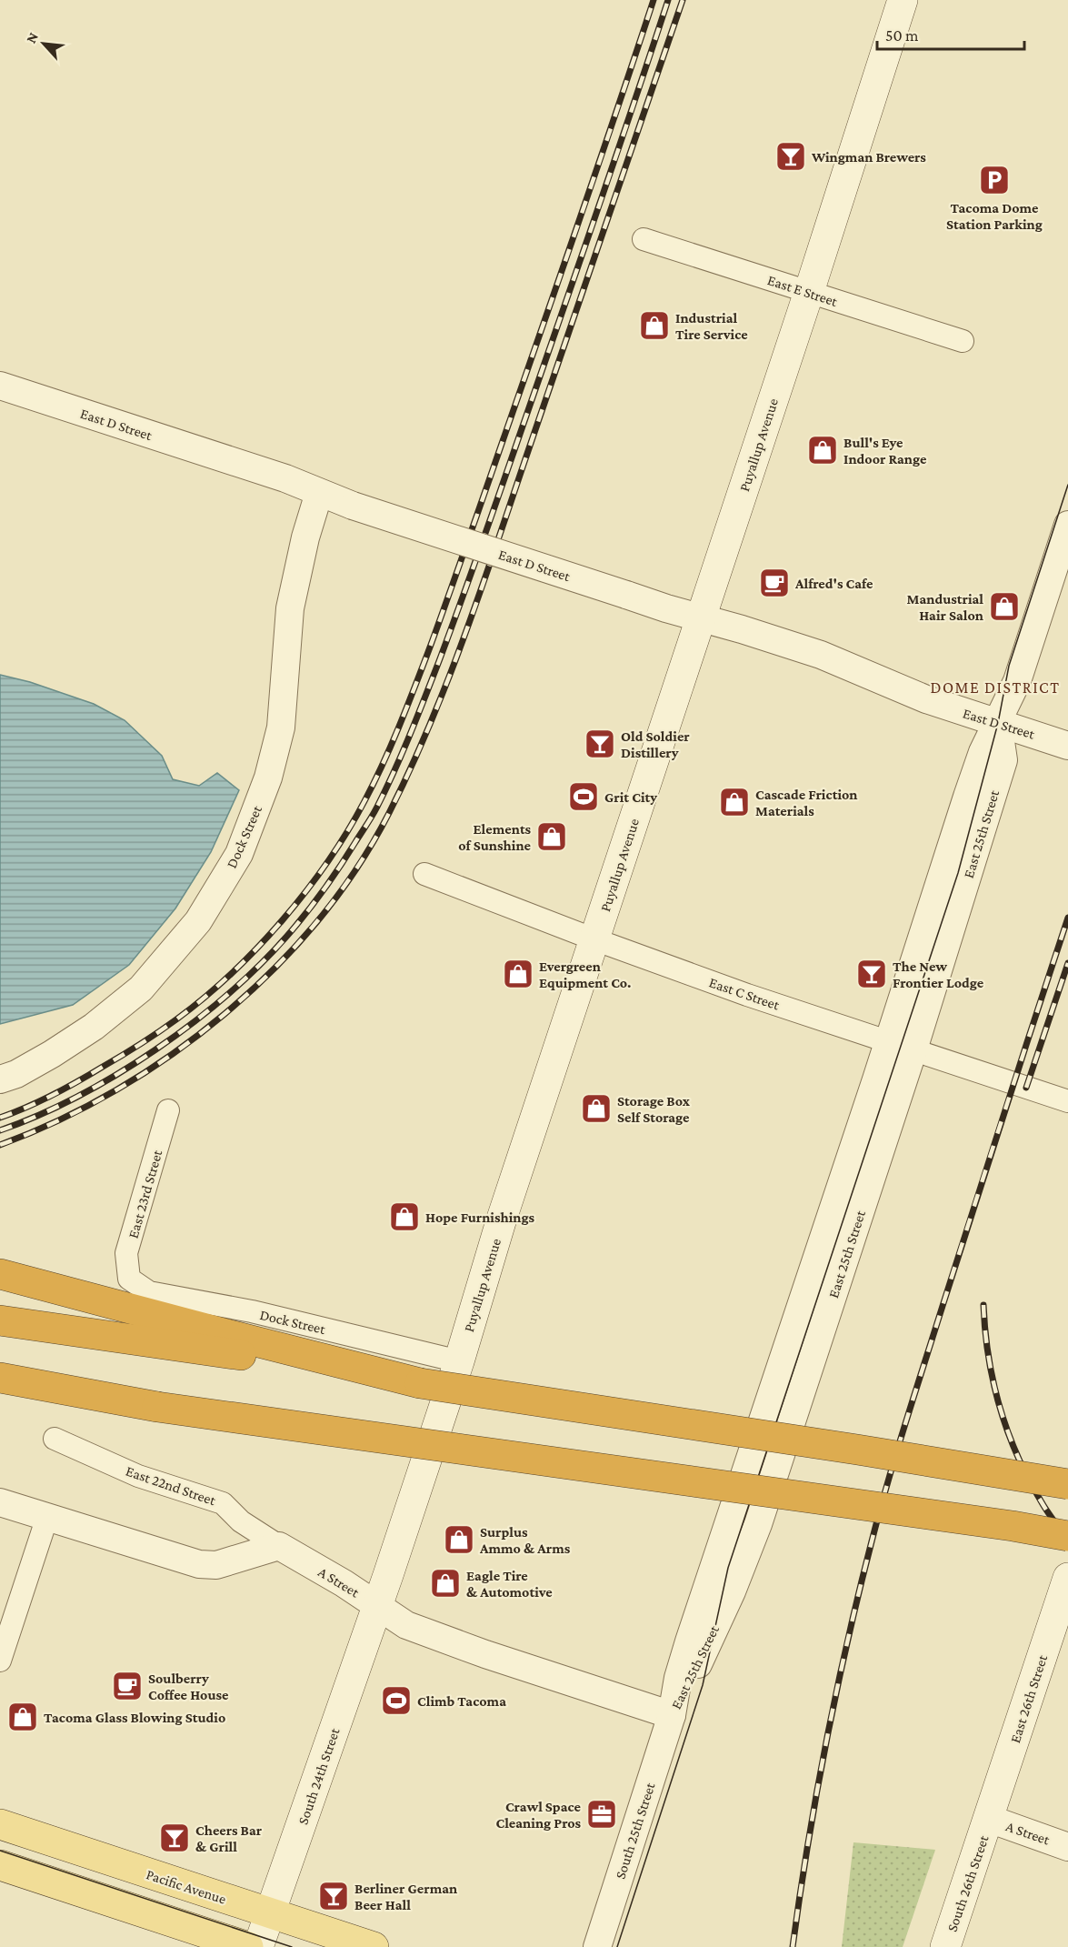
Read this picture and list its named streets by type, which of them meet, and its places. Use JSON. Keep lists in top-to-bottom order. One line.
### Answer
{"streets":{"main road":["Puyallup Avenue","East 26th Street","South 24th Street","South 26th Street","Pacific Avenue"],"street":["East E Street","East D Street","East 25th Street","Dock Street","East C Street","East 23rd Street","East 22nd Street","A Street","South 25th Street"]},"crossings":[["East E Street","Puyallup Avenue"],["East D Street","Puyallup Avenue"],["East D Street","East 25th Street"],["East D Street","Dock Street"],["Puyallup Avenue","Dock Street"],["Puyallup Avenue","East C Street"],["Puyallup Avenue","A Street"],["Puyallup Avenue","South 24th Street"],["East 25th Street","East C Street"],["East 25th Street","A Street"],["East 25th Street","South 25th Street"],["Dock Street","East 23rd Street"],["East 22nd Street","A Street"],["A Street","East 26th Street"],["A Street","South 24th Street"],["A Street","South 25th Street"],["A Street","South 26th Street"],["East 26th Street","South 26th Street"],["South 24th Street","Pacific Avenue"]],"districts":["DOME DISTRICT"],"places":{"bar":["Wingman Brewers","Old Soldier Distillery","The New Frontier Lodge","Cheers Bar & Grill","Berliner German Beer Hall"],"parking":["Tacoma Dome Station Parking"],"shop":["Industrial Tire Service","Bull's Eye Indoor Range","Mandustrial Hair Salon","Cascade Friction Materials","Elements of Sunshine","Evergreen Equipment Co.","Storage Box Self Storage","Hope Furnishings","Surplus Ammo & Arms","Eagle Tire & Automotive","Tacoma Glass Blowing Studio"],"cafe":["Alfred's Cafe","Soulberry Coffee House"],"sports":["Grit City","Climb Tacoma"],"office":["Crawl Space Cleaning Pros"]},"scale_bar":"50 m","north":"top left"}
